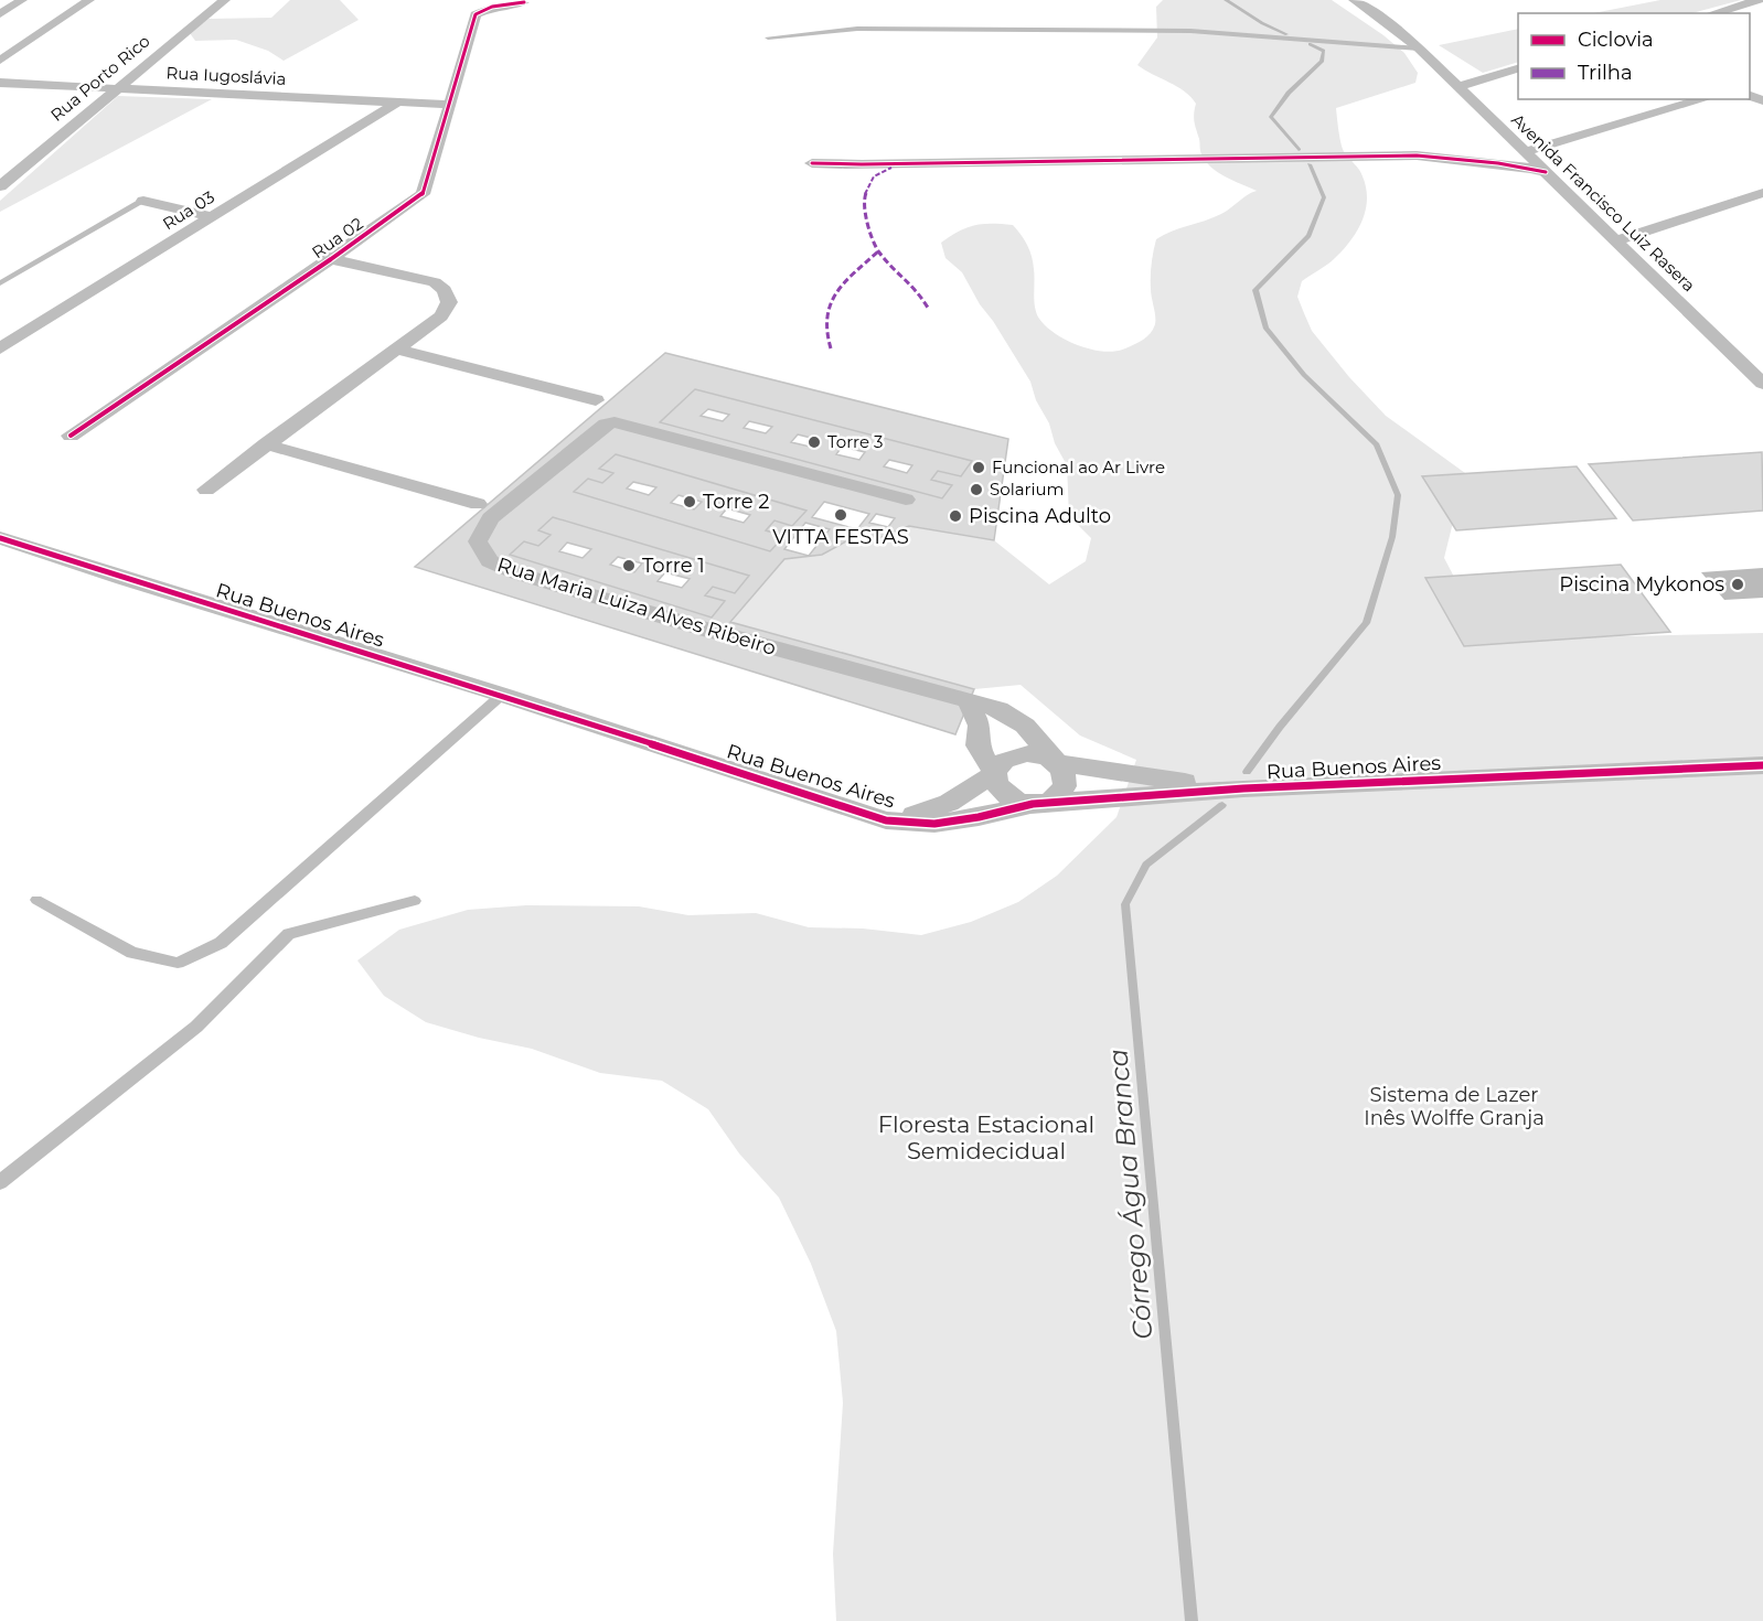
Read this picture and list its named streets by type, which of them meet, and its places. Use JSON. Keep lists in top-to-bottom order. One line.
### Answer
{"streets":{"street":["Rua Iugoslávia","Rua Porto Rico","Avenida Francisco Luiz Rasera","Rua 03","Rua 02","Rua Maria Luiza Alves Ribeiro","Rua Buenos Aires"]},"crossings":[["Rua Iugoslávia","Rua Porto Rico"],["Rua Iugoslávia","Rua 03"],["Rua Iugoslávia","Rua 02"],["Rua Maria Luiza Alves Ribeiro","Rua Buenos Aires"]],"water":["Córrego Água Branca"],"parks":["Sistema de Lazer Inês Wolffe Granja","Floresta Estacional Semidecidual"],"places":["Torre 3","Funcional ao Ar Livre","Solarium","Torre 2","VITTA FESTAS","Piscina Adulto","Torre 1","Piscina Mykonos"],"legend":["Ciclovia","Trilha"]}
